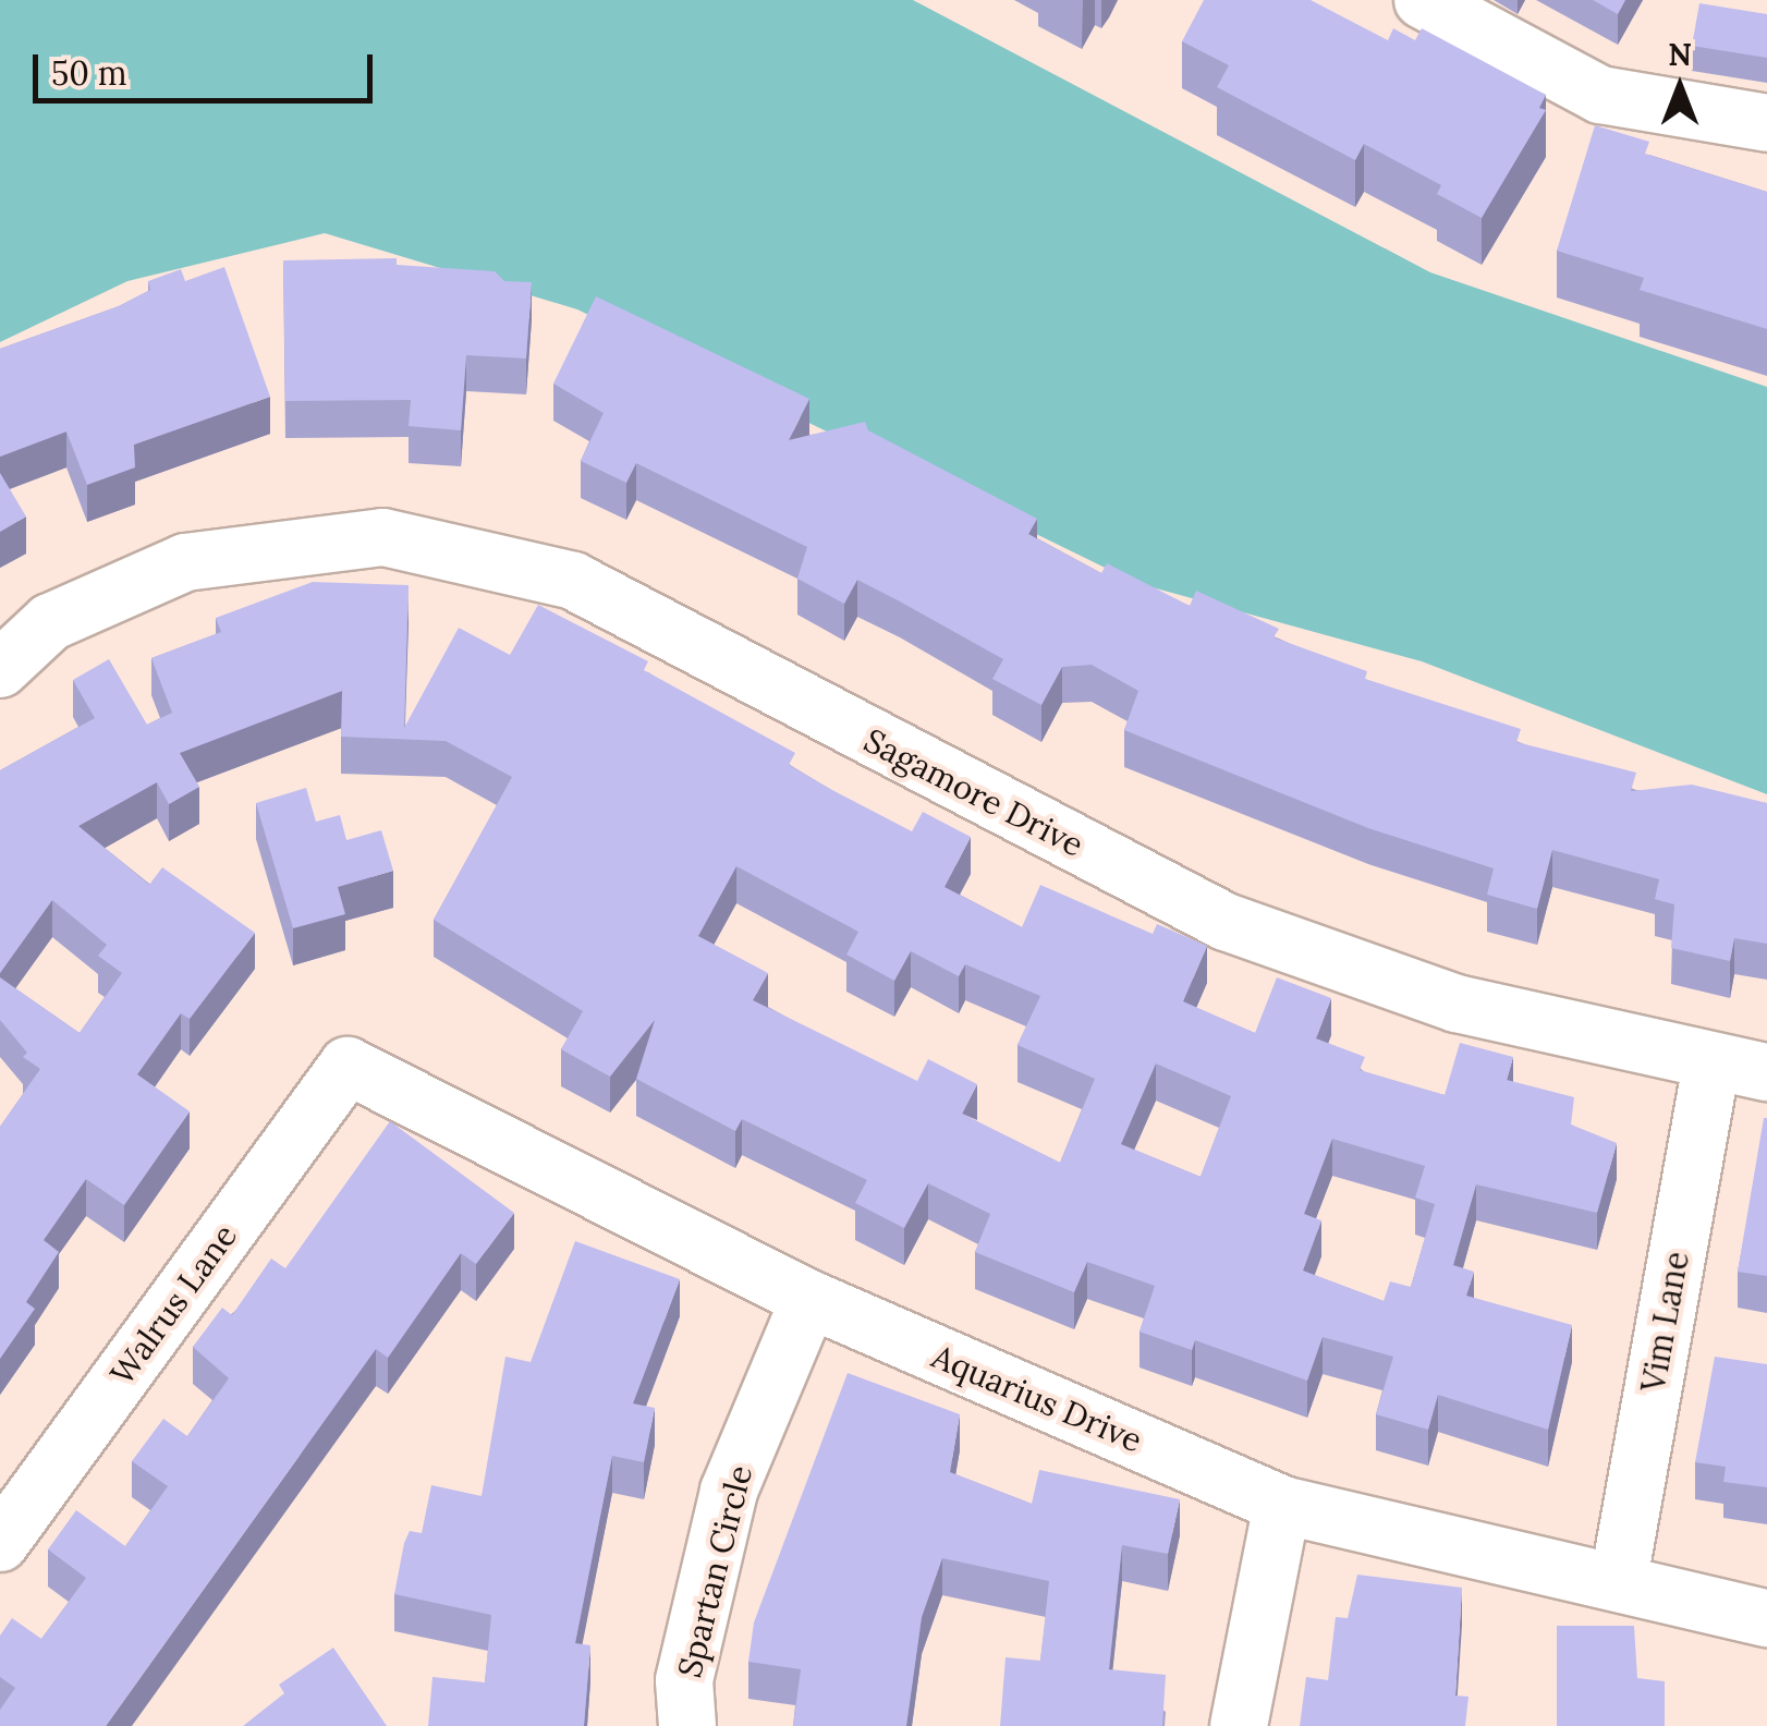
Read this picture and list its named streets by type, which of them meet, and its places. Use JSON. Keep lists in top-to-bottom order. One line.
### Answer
{"streets":{"street":["Sagamore Drive","Walrus Lane","Vim Lane","Aquarius Drive","Spartan Circle"]},"crossings":[["Sagamore Drive","Vim Lane"],["Walrus Lane","Aquarius Drive"],["Vim Lane","Aquarius Drive"],["Aquarius Drive","Spartan Circle"]],"scale_bar":"50 m","north":"top"}
